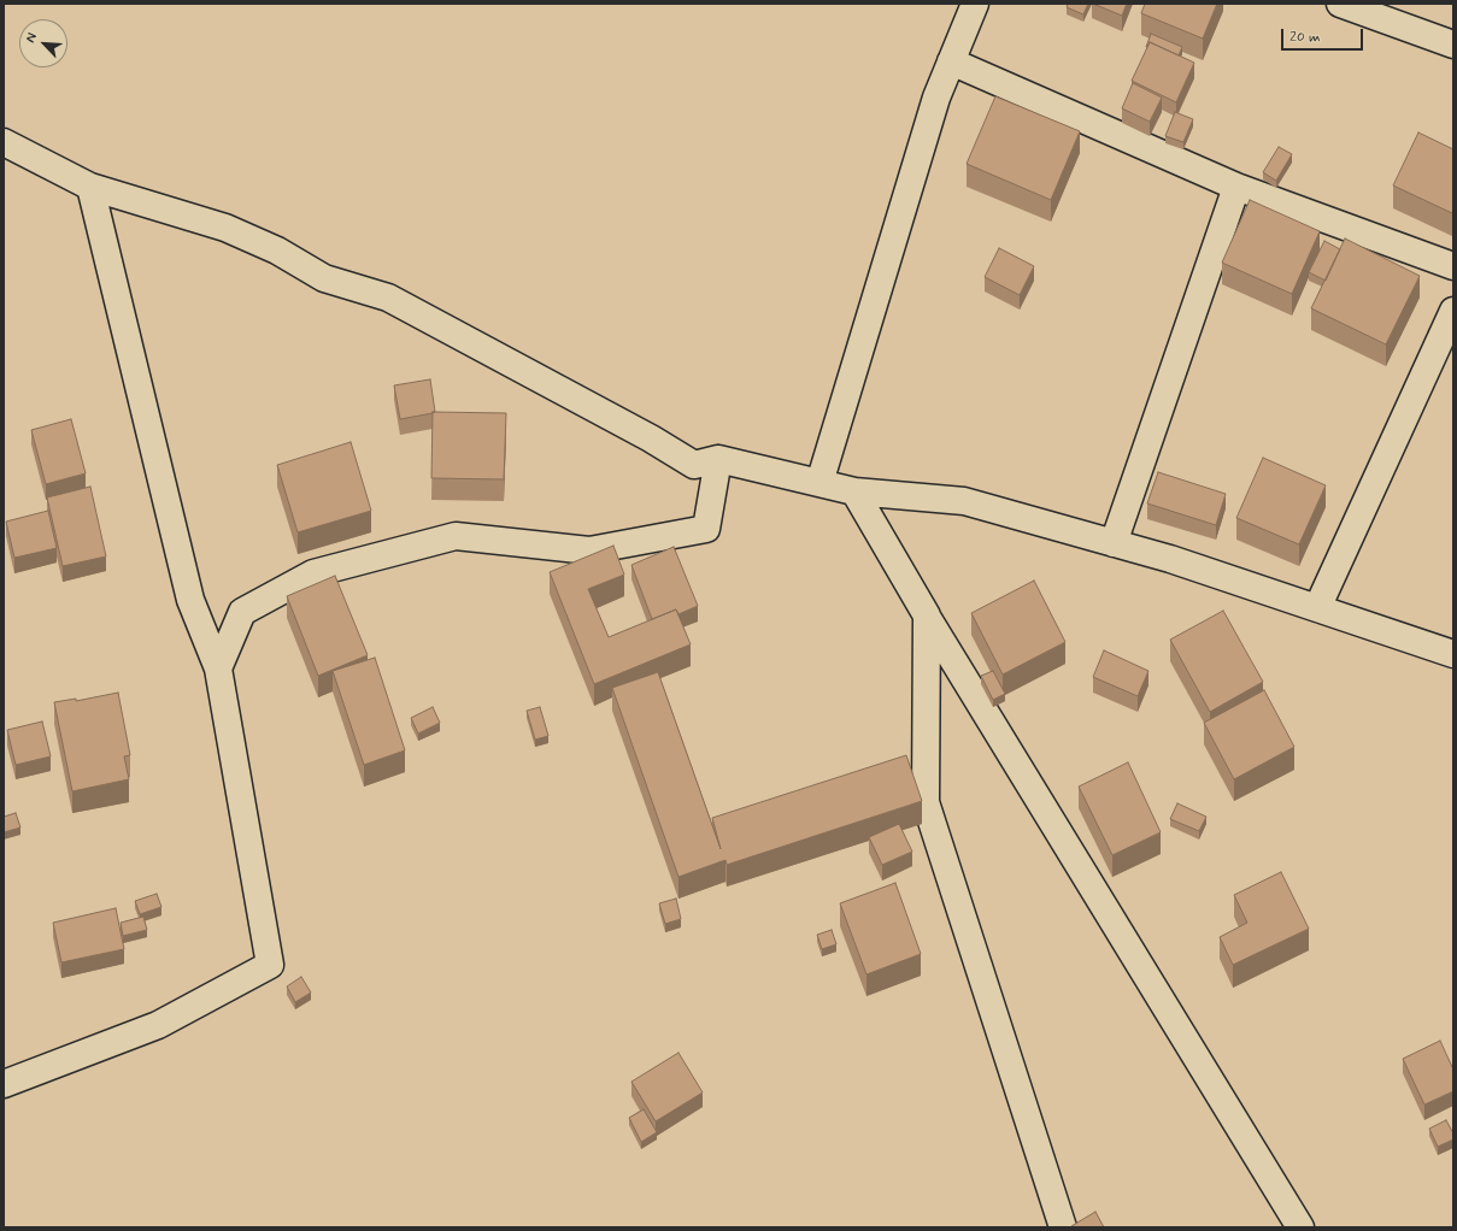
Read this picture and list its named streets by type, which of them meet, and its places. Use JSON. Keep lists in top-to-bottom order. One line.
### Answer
{"scale_bar":"20 m","north":"top left"}
